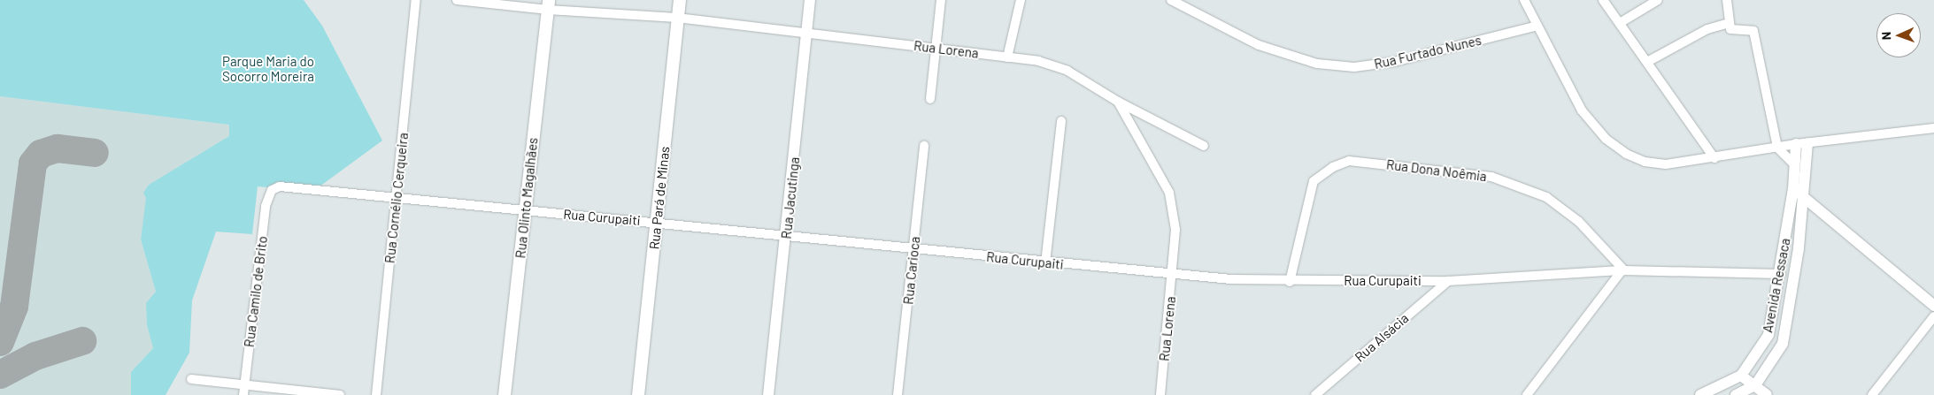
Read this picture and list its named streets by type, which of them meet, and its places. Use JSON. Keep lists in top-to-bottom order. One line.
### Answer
{"streets":{"main road":["Rua Olinto Magalhães","Rua Pará de Minas"],"street":["Rua Lorena","Rua Furtado Nunes","Rua Dona Noêmia","Rua Cornélio Cerqueira","Rua Jacutinga","Rua Curupaiti","Rua Carioca","Avenida Ressaca","Rua Camilo de Brito","Rua Alsácia"]},"crossings":[["Rua Lorena","Rua Olinto Magalhães"],["Rua Lorena","Rua Pará de Minas"],["Rua Lorena","Rua Jacutinga"],["Rua Lorena","Rua Curupaiti"],["Rua Dona Noêmia","Rua Curupaiti"],["Rua Cornélio Cerqueira","Rua Curupaiti"],["Rua Olinto Magalhães","Rua Curupaiti"],["Rua Pará de Minas","Rua Curupaiti"],["Rua Jacutinga","Rua Curupaiti"],["Rua Curupaiti","Rua Carioca"],["Rua Curupaiti","Avenida Ressaca"],["Rua Curupaiti","Rua Camilo de Brito"],["Rua Curupaiti","Rua Alsácia"]],"parks":["Parque Maria do Socorro Moreira"],"north":"left"}
